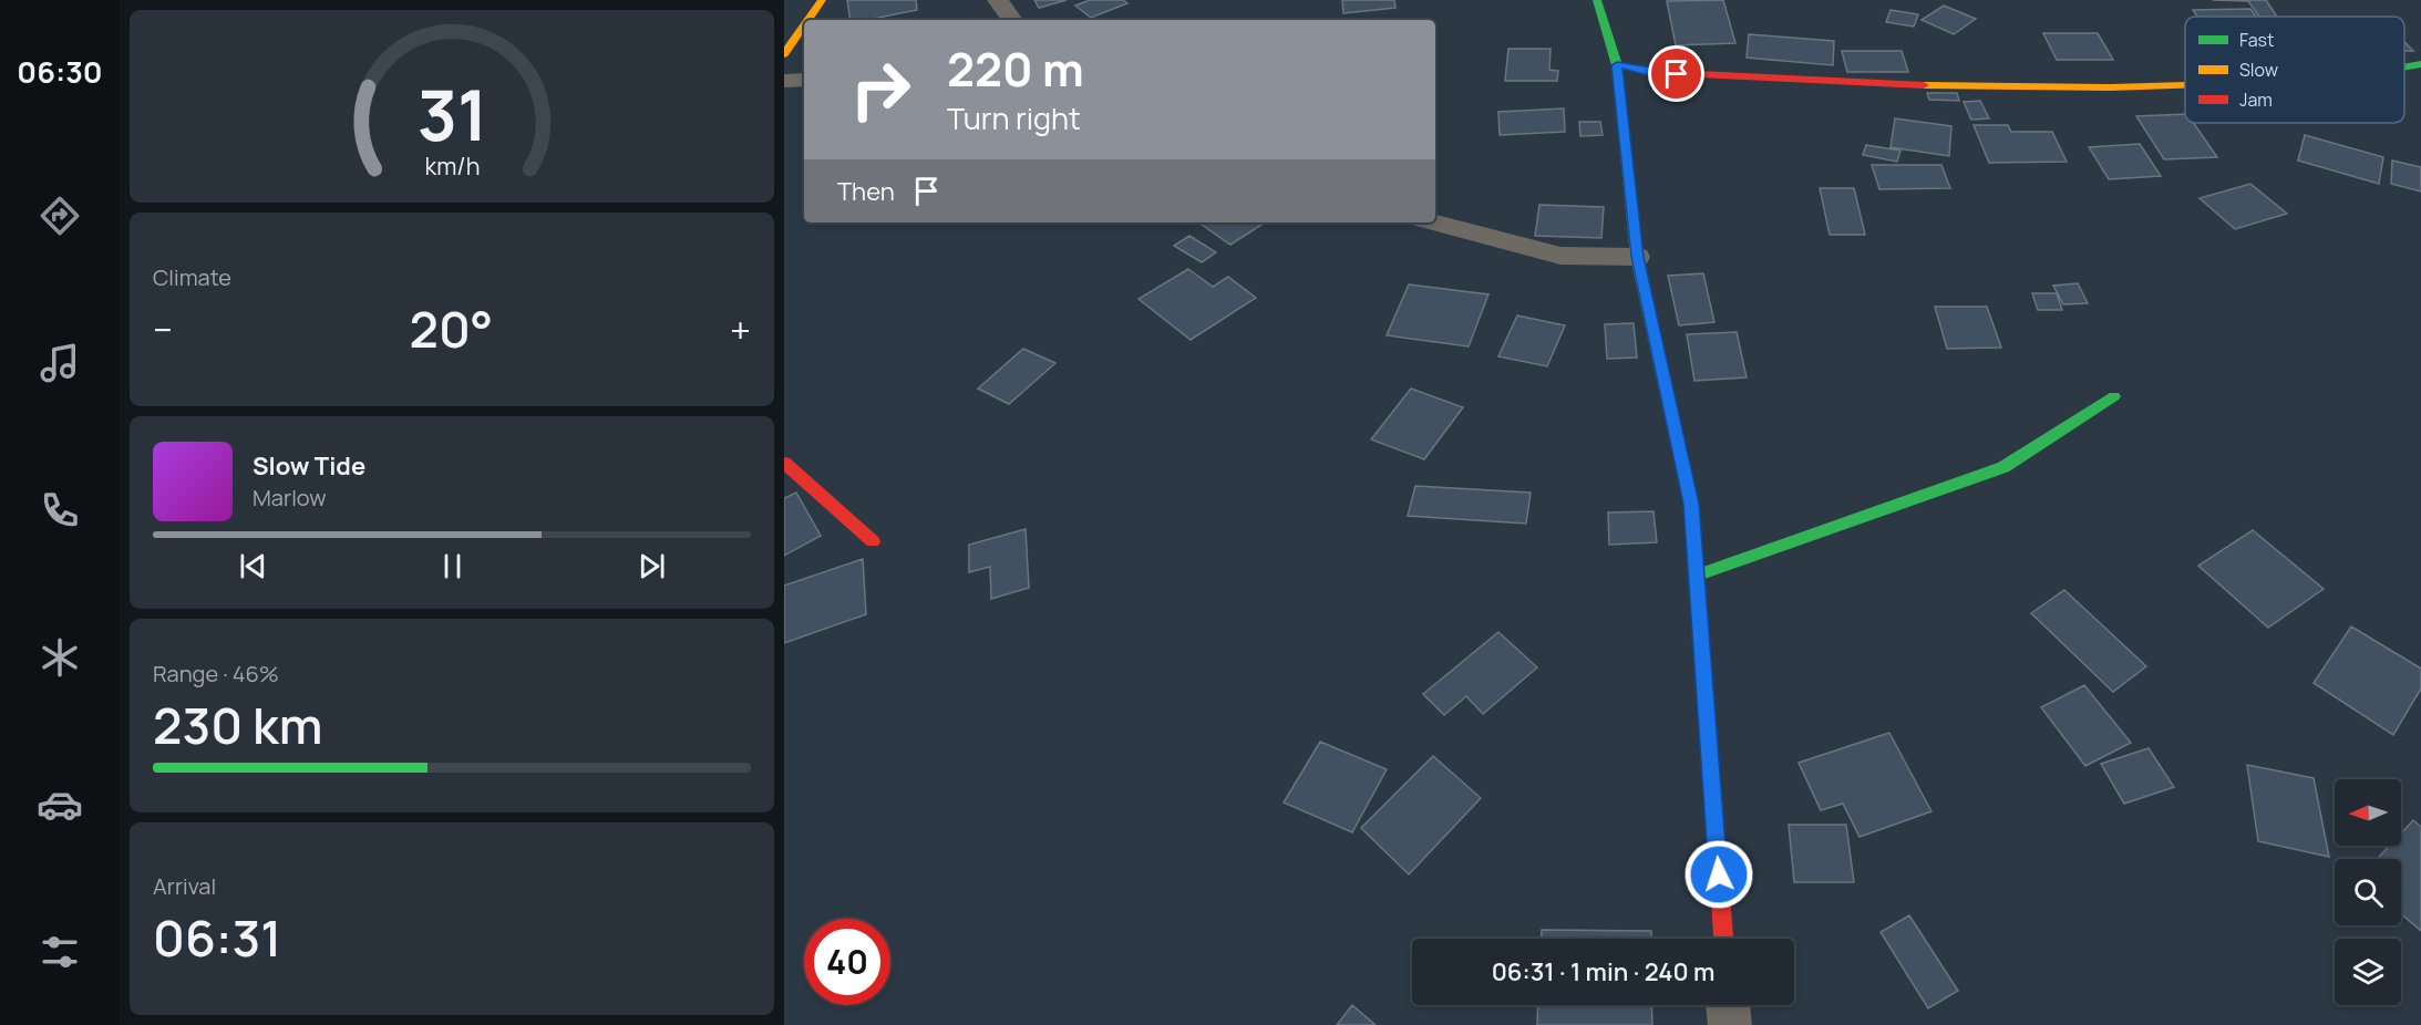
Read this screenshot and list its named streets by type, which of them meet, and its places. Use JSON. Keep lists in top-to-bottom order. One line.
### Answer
{"legend":["Fast","Slow","Jam"],"north":"left","page":{"tabs":"06:30","turn":["220 m","Turn right"],"then":"Then","tile":["Climate",["Range · 46%","230 km"],["Arrival","06:31"]],"heat":["−","20°","+"],"song":["Slow Tide","Marlow"],"limit":"40","trip":"06:31 · 1 min · 240 m","gauge":["31","km/h"]}}
